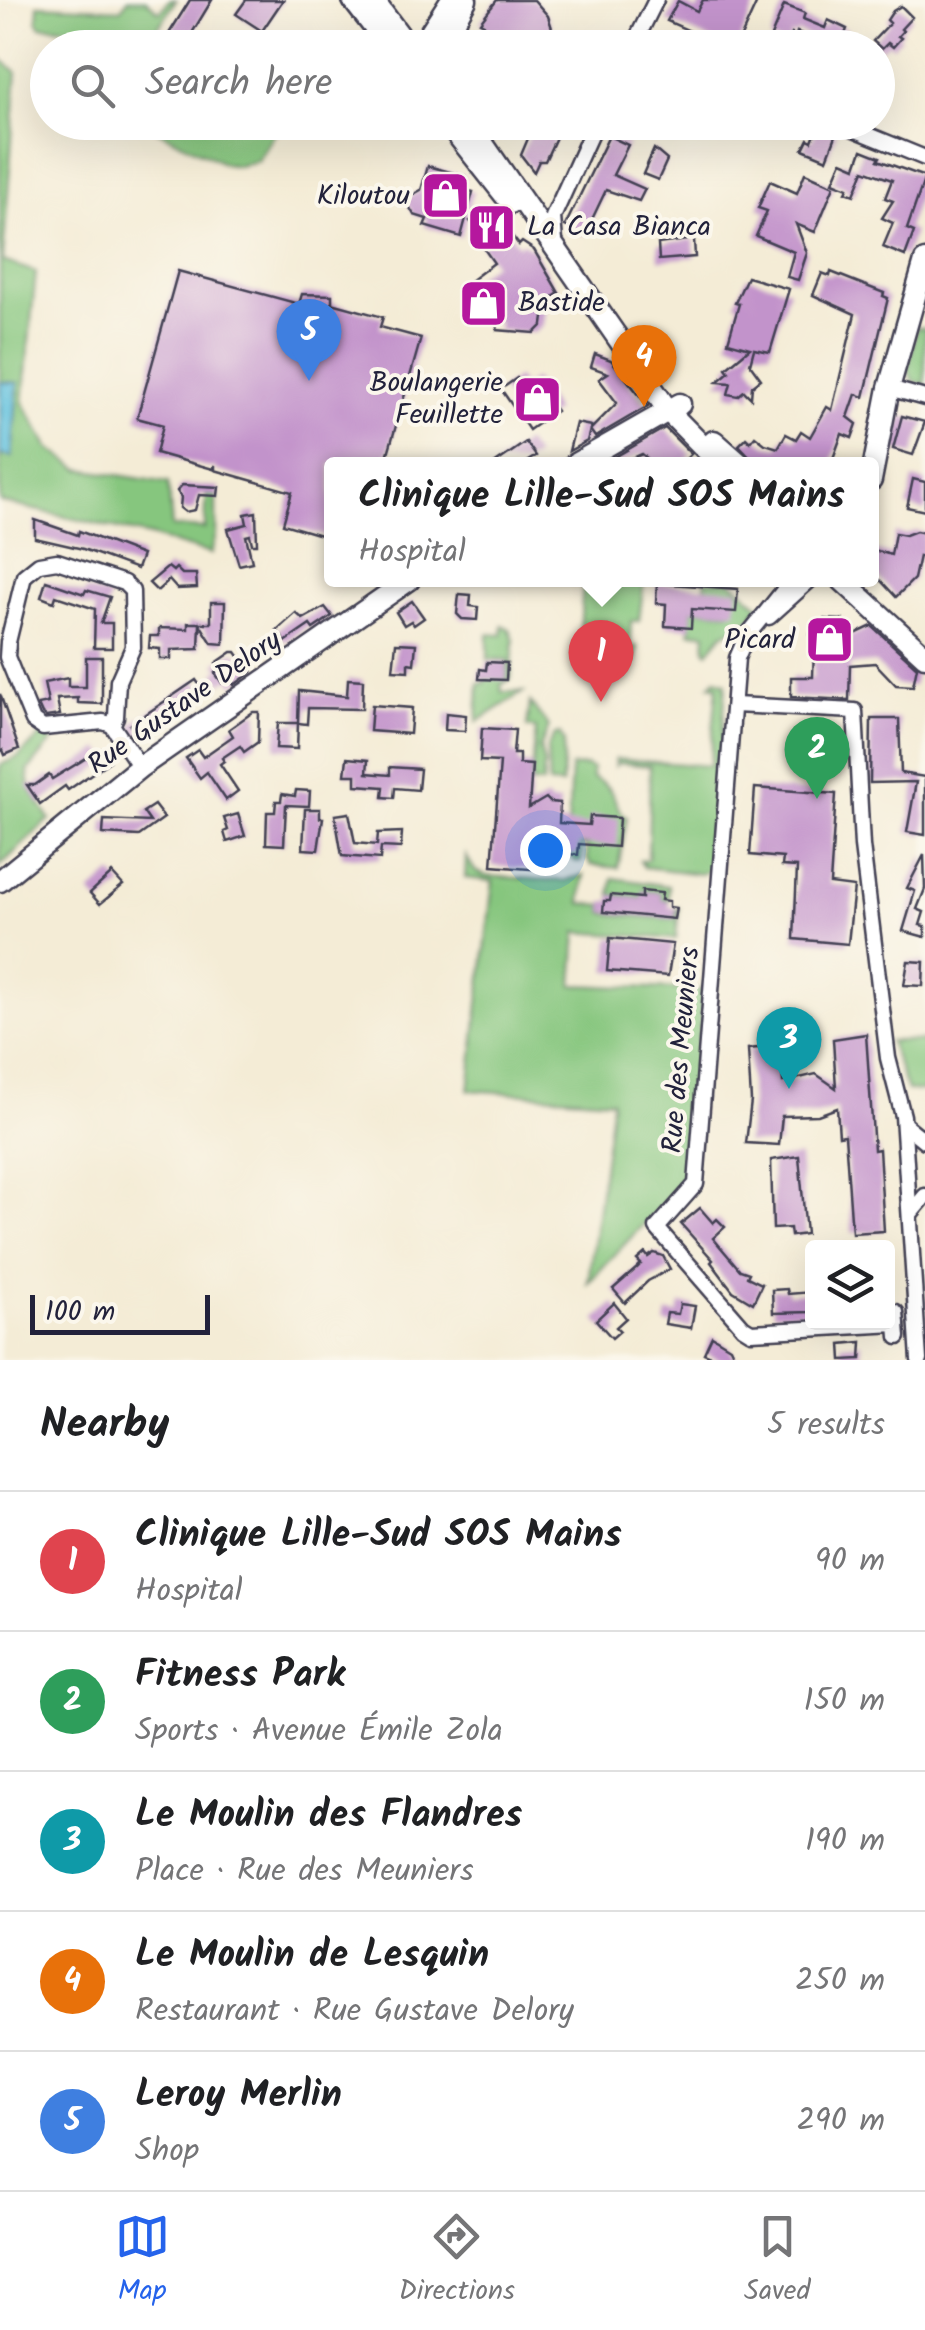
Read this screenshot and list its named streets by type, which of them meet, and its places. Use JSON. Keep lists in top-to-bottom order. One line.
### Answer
{"streets":{"main road":["Rue Gustave Delory"],"street":["Rue des Meuniers"]},"places":{"shop":["Kiloutou","Bastide","Boulangerie Feuillette","Picard"],"restaurant":["La Casa Bianca"]},"scale_bar":"100 m","page":{"search":"Search here","pins":["5","4","1","2","3"],"popup":["Clinique Lille-Sud SOS Mains","Hospital"],"scale":"100 m","heading":["Nearby","5 results"],"list":[{"mark":"1","name":"Clinique Lille-Sud SOS Mains","note":"Hospital","value":"90 m"},{"mark":"2","name":"Fitness Park","note":"Sports · Avenue Émile Zola","value":"150 m"},{"mark":"3","name":"Le Moulin des Flandres","note":"Place · Rue des Meuniers","value":"190 m"},{"mark":"4","name":"Le Moulin de Lesquin","note":"Restaurant · Rue Gustave Delory","value":"250 m"},{"mark":"5","name":"Leroy Merlin","note":"Shop","value":"290 m"}],"nav":["Map","Directions","Saved"]}}
